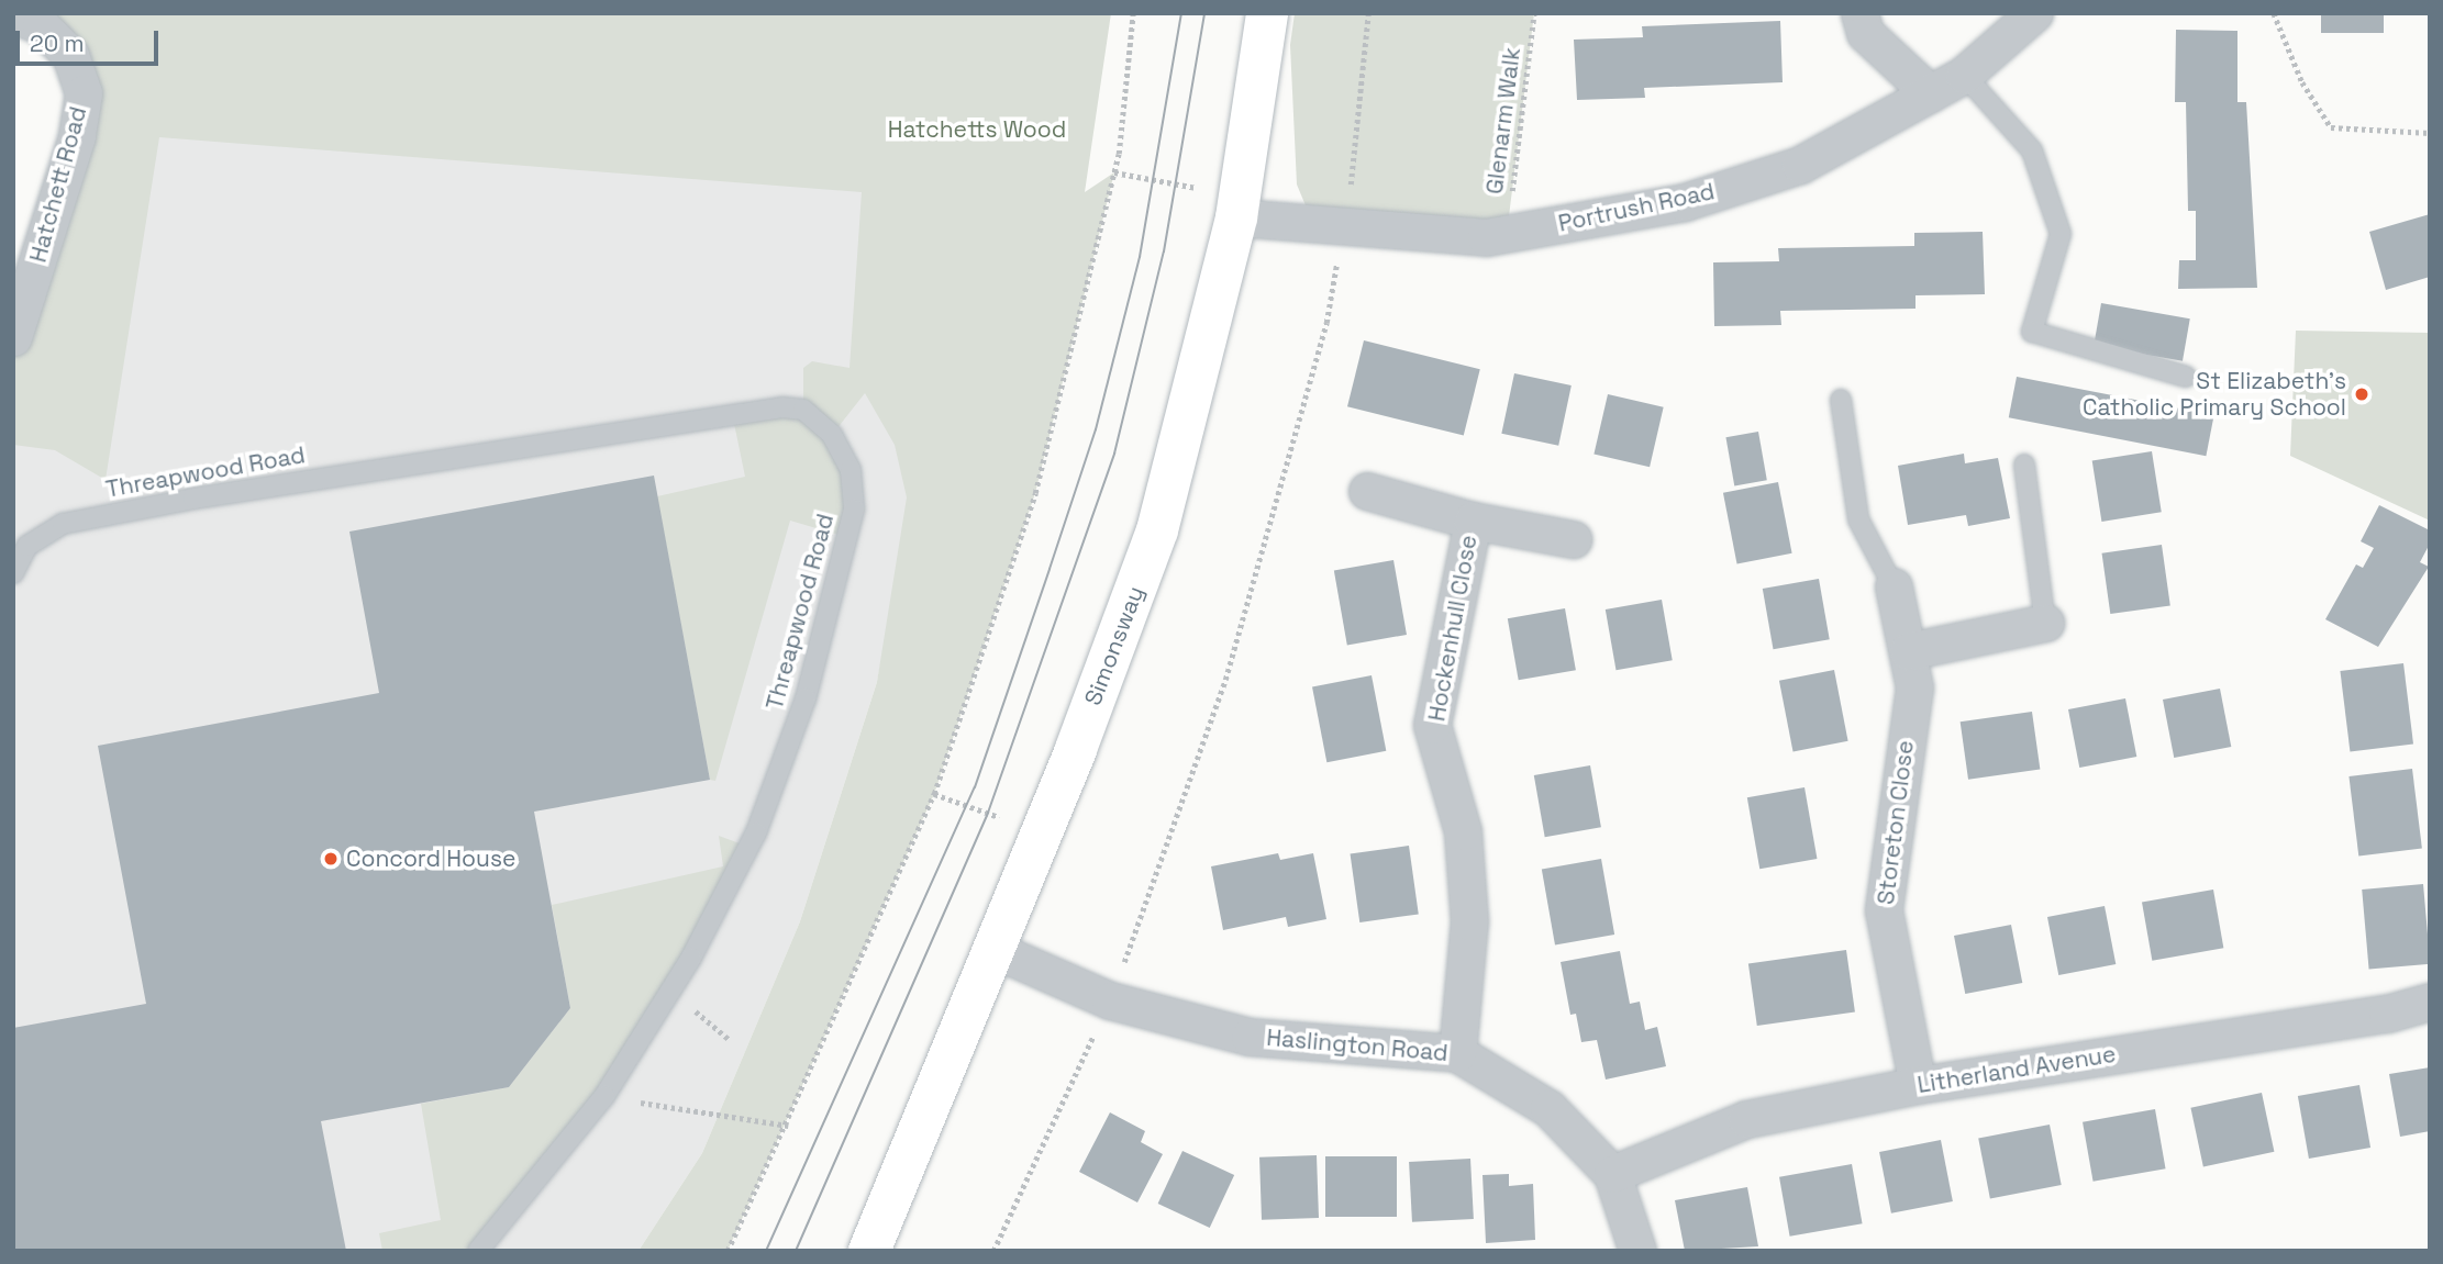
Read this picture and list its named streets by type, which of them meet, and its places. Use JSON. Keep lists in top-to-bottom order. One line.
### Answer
{"streets":{"street":["Hatchett Road","Portrush Road","Hockenhull Close","Simonsway","Storeton Close","Haslington Road","Litherland Avenue"],"lane":["Threapwood Road"],"path":["Glenarm Walk"]},"crossings":[["Glenarm Walk","Portrush Road"],["Portrush Road","Simonsway"],["Hockenhull Close","Haslington Road"],["Simonsway","Haslington Road"],["Storeton Close","Litherland Avenue"],["Haslington Road","Litherland Avenue"]],"parks":["Hatchetts Wood"],"places":["St Elizabeth's Catholic Primary School","Concord House"],"scale_bar":"20 m"}
